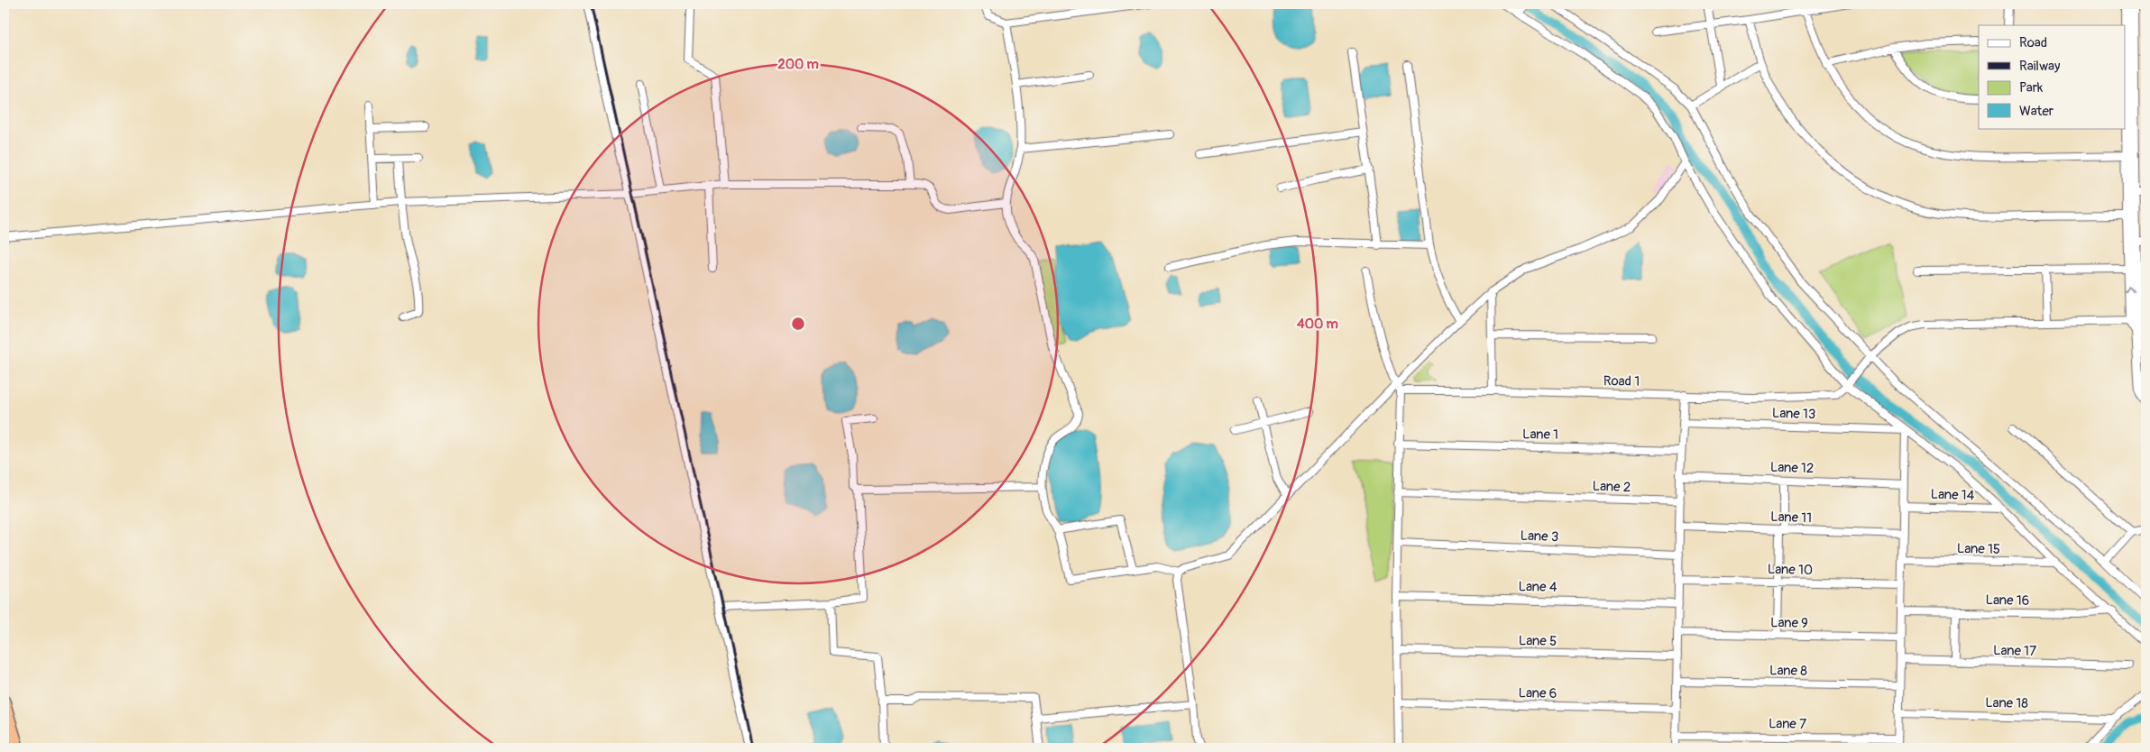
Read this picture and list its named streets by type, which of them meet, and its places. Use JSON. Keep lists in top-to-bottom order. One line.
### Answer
{"streets":{"street":["Road 1","Lane 13","Lane 1","Lane 12","Lane 2","Lane 14","Lane 11","Lane 3","Lane 15","Lane 10","Lane 4","Lane 16","Lane 9","Lane 5","Lane 17","Lane 8","Lane 6","Lane 18","Lane 7"]},"legend":["Road","Railway","Park","Water"],"rings":["200 m","400 m"]}
